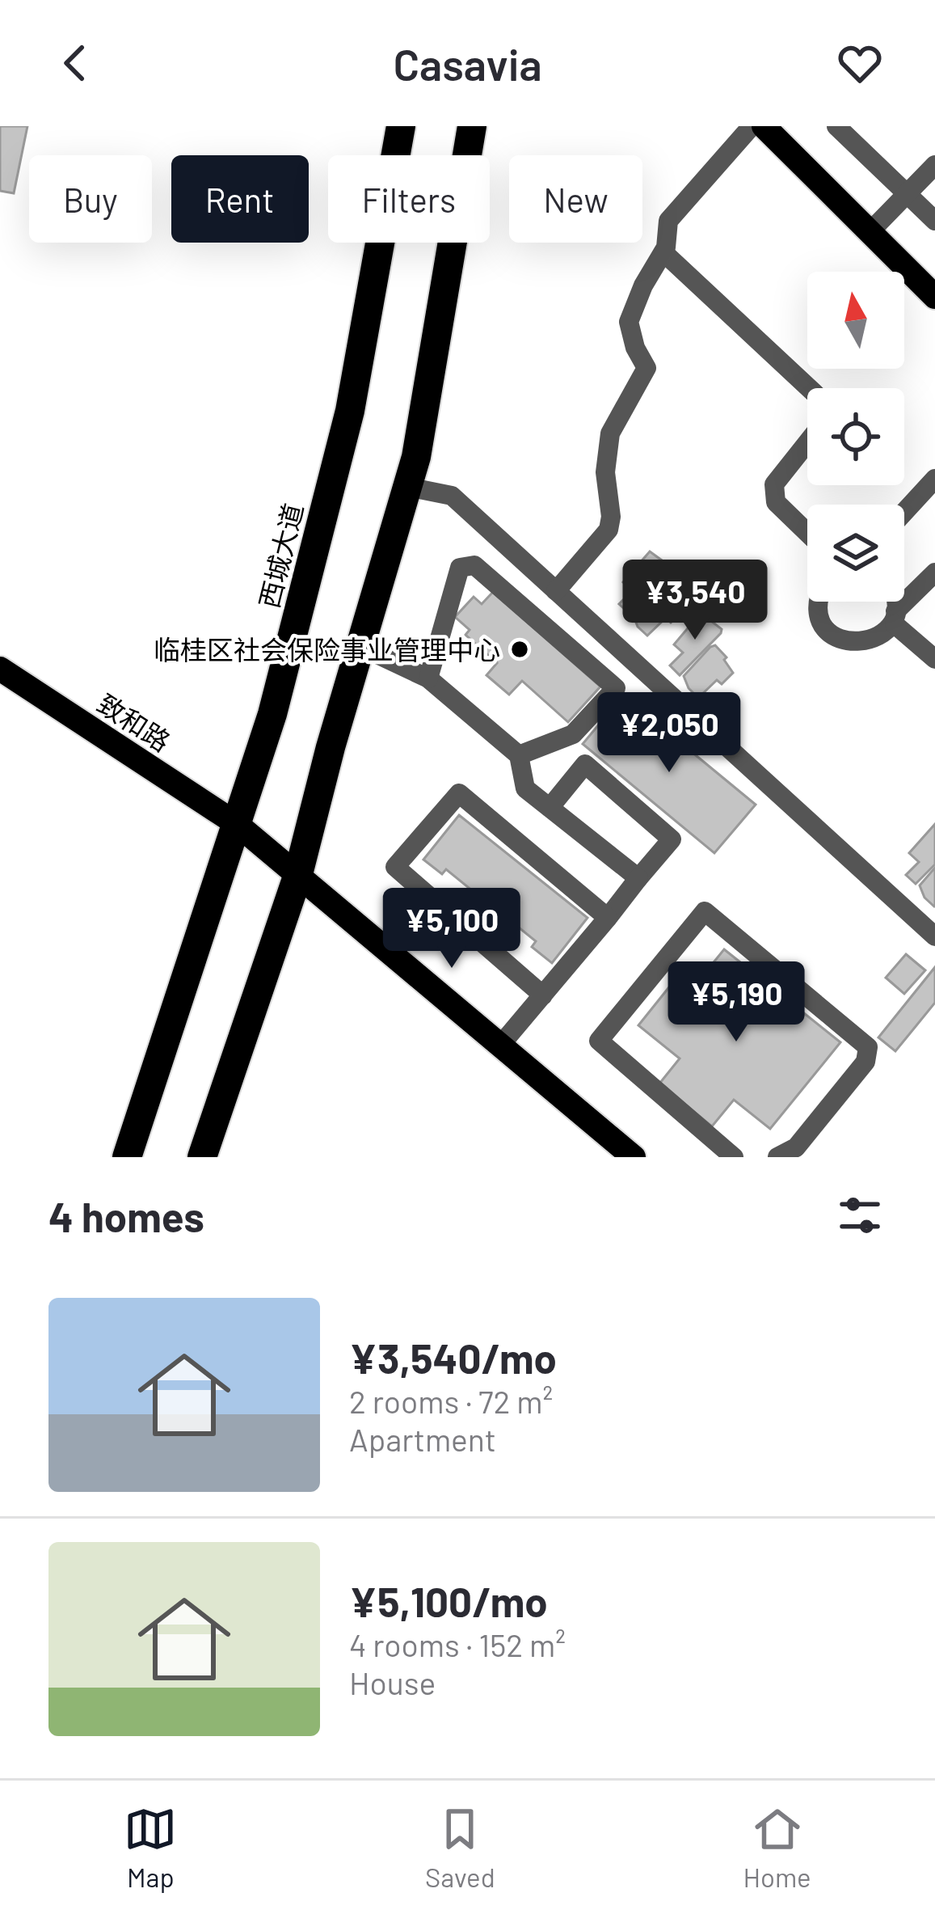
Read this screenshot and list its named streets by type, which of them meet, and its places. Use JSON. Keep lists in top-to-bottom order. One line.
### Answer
{"streets":{"highway":["西城大道"],"main road":["致和路"]},"crossings":[["西城大道","致和路"]],"places":["临桂区社会保险事业管理中心"],"north":"top","page":{"header":"Casavia","chip":["Buy","Rent","Filters","New"],"price":["¥3,540","¥2,050","¥5,100","¥5,190"],"heading":"4 homes","list":[{"name":"¥3,540/mo","note":"2 rooms · 72 m² · Apartment"},{"name":"¥5,100/mo","note":"4 rooms · 152 m² · House"}],"tabs":["Map","Saved","Home"]}}
